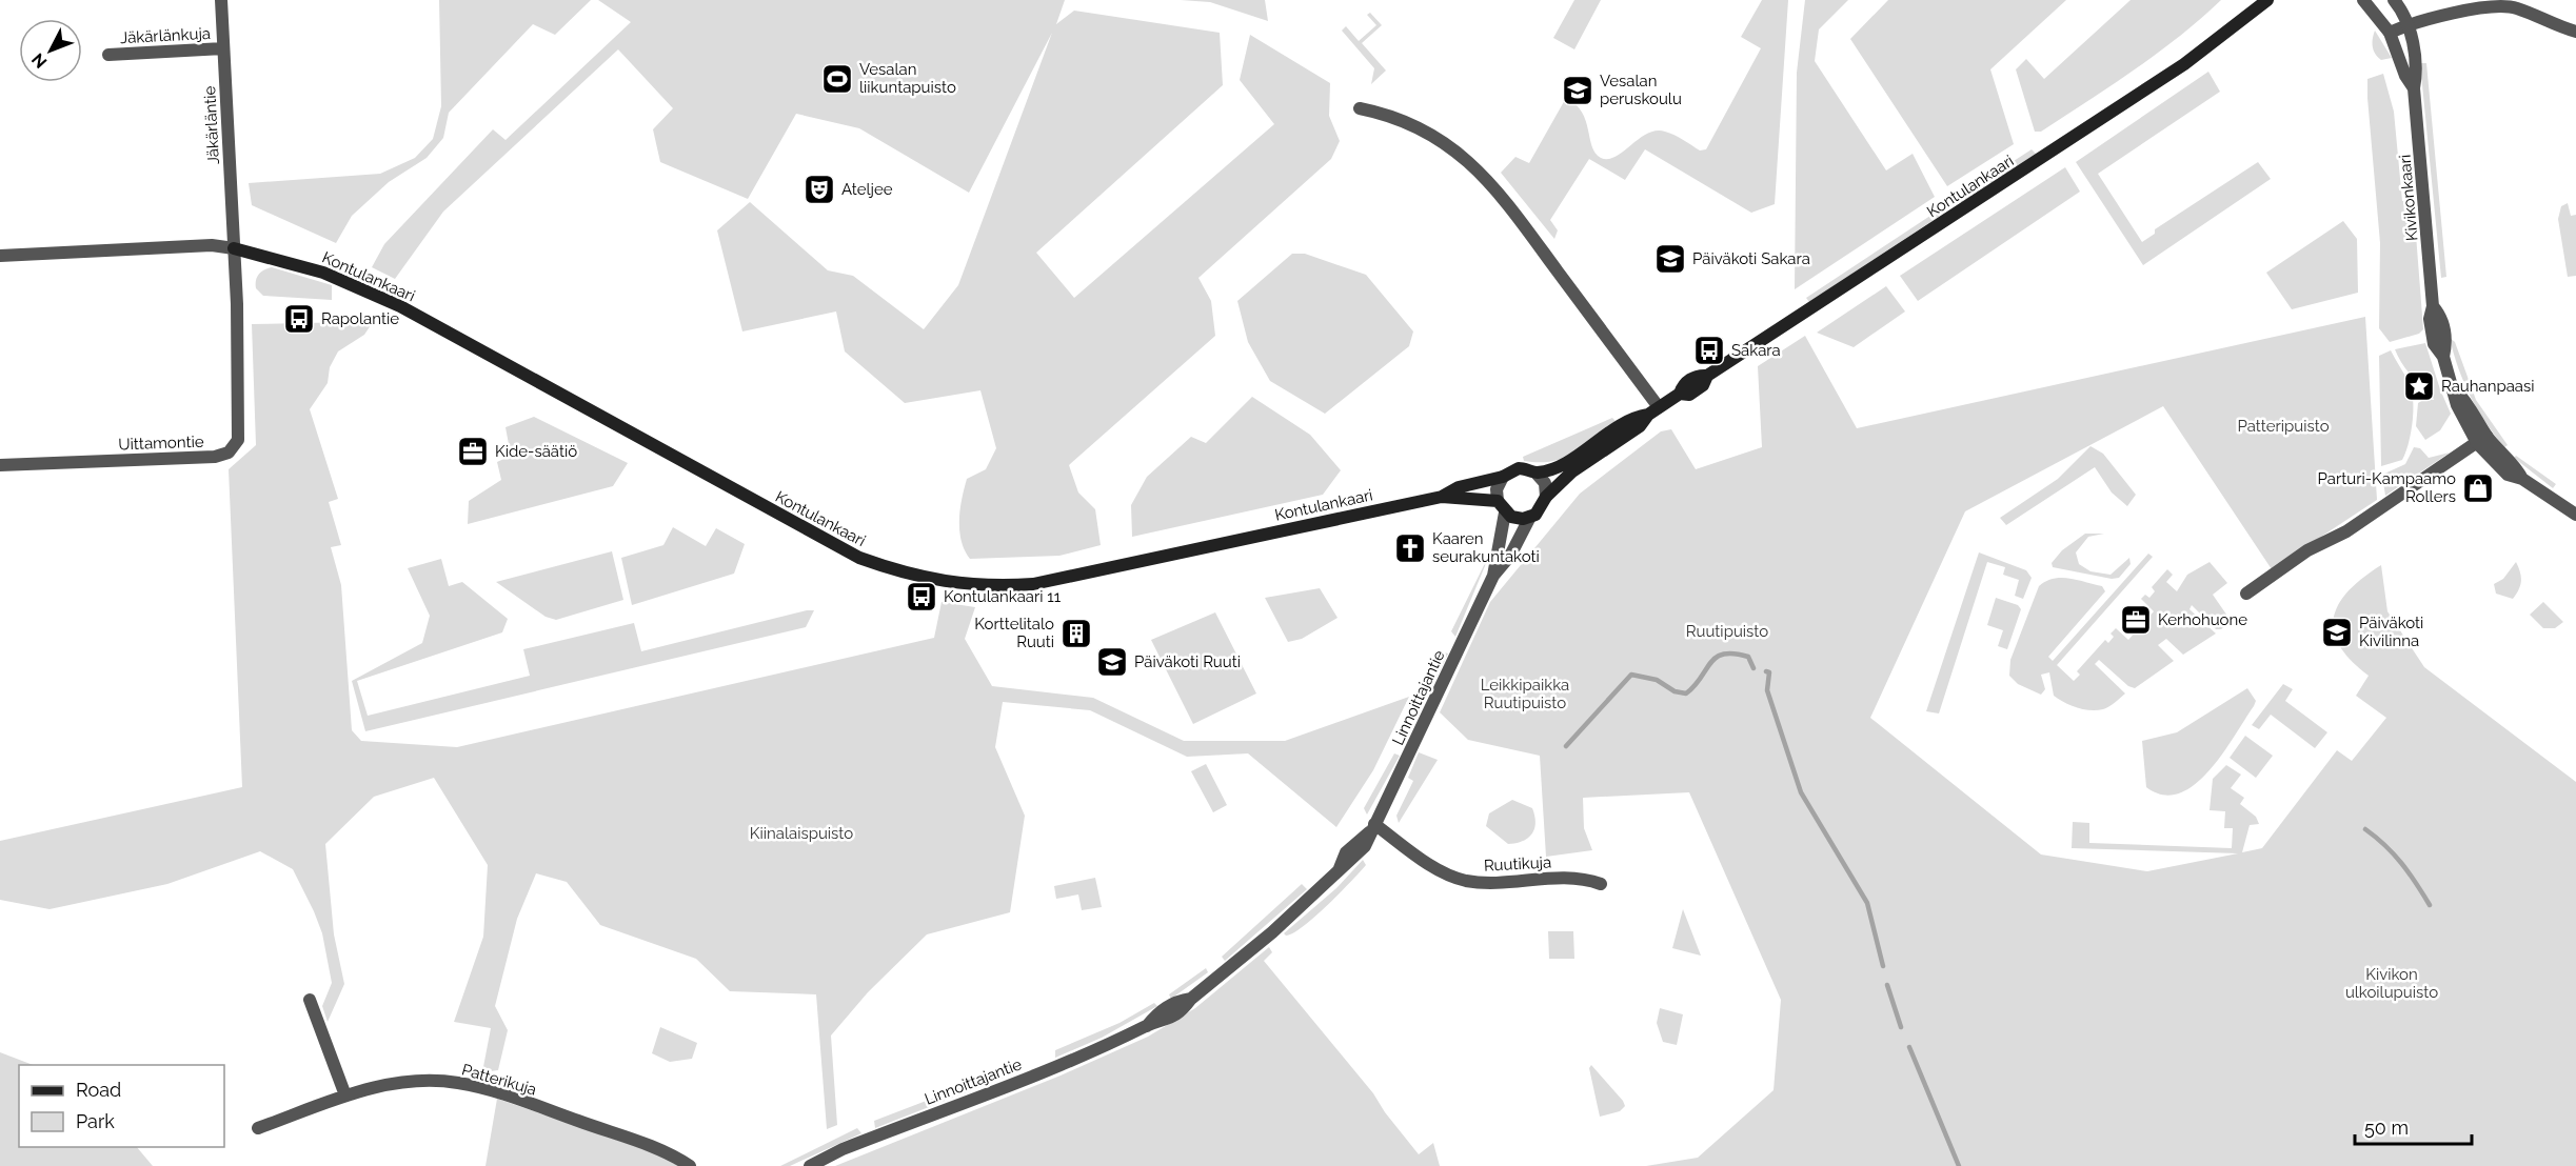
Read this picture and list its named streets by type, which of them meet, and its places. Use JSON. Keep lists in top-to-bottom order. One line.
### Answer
{"streets":{"main road":["Kontulankaari"],"street":["Jäkärlänkuja","Jäkärläntie","Kivikonkaari","Uittamontie","Linnoittajantie","Ruutikuja","Patterikuja"]},"crossings":[["Jäkärlänkuja","Jäkärläntie"],["Jäkärläntie","Kontulankaari"],["Jäkärläntie","Uittamontie"],["Kontulankaari","Uittamontie"],["Kontulankaari","Linnoittajantie"],["Linnoittajantie","Ruutikuja"]],"parks":["Patteripuisto","Ruutipuisto","Leikkipaikka Ruutipuisto","Kiinalaispuisto","Kivikon ulkoilupuisto"],"places":{"sports":["Vesalan liikuntapuisto"],"school or university":["Vesalan peruskoulu","Päiväkoti Sakara","Päiväkoti Kivilinna","Päiväkoti Ruuti"],"theatre":["Ateljee"],"bus stop":["Rapolantie","Sakara","Kontulankaari 11"],"place":["Rauhanpaasi"],"office":["Kide-säätiö","Kerhohuone"],"shop":["Parturi-Kampaamo Rollers"],"church":["Kaaren seurakuntakoti"],"building":["Korttelitalo Ruuti"]},"legend":["Road","Park"],"scale_bar":"50 m","north":"bottom left"}
